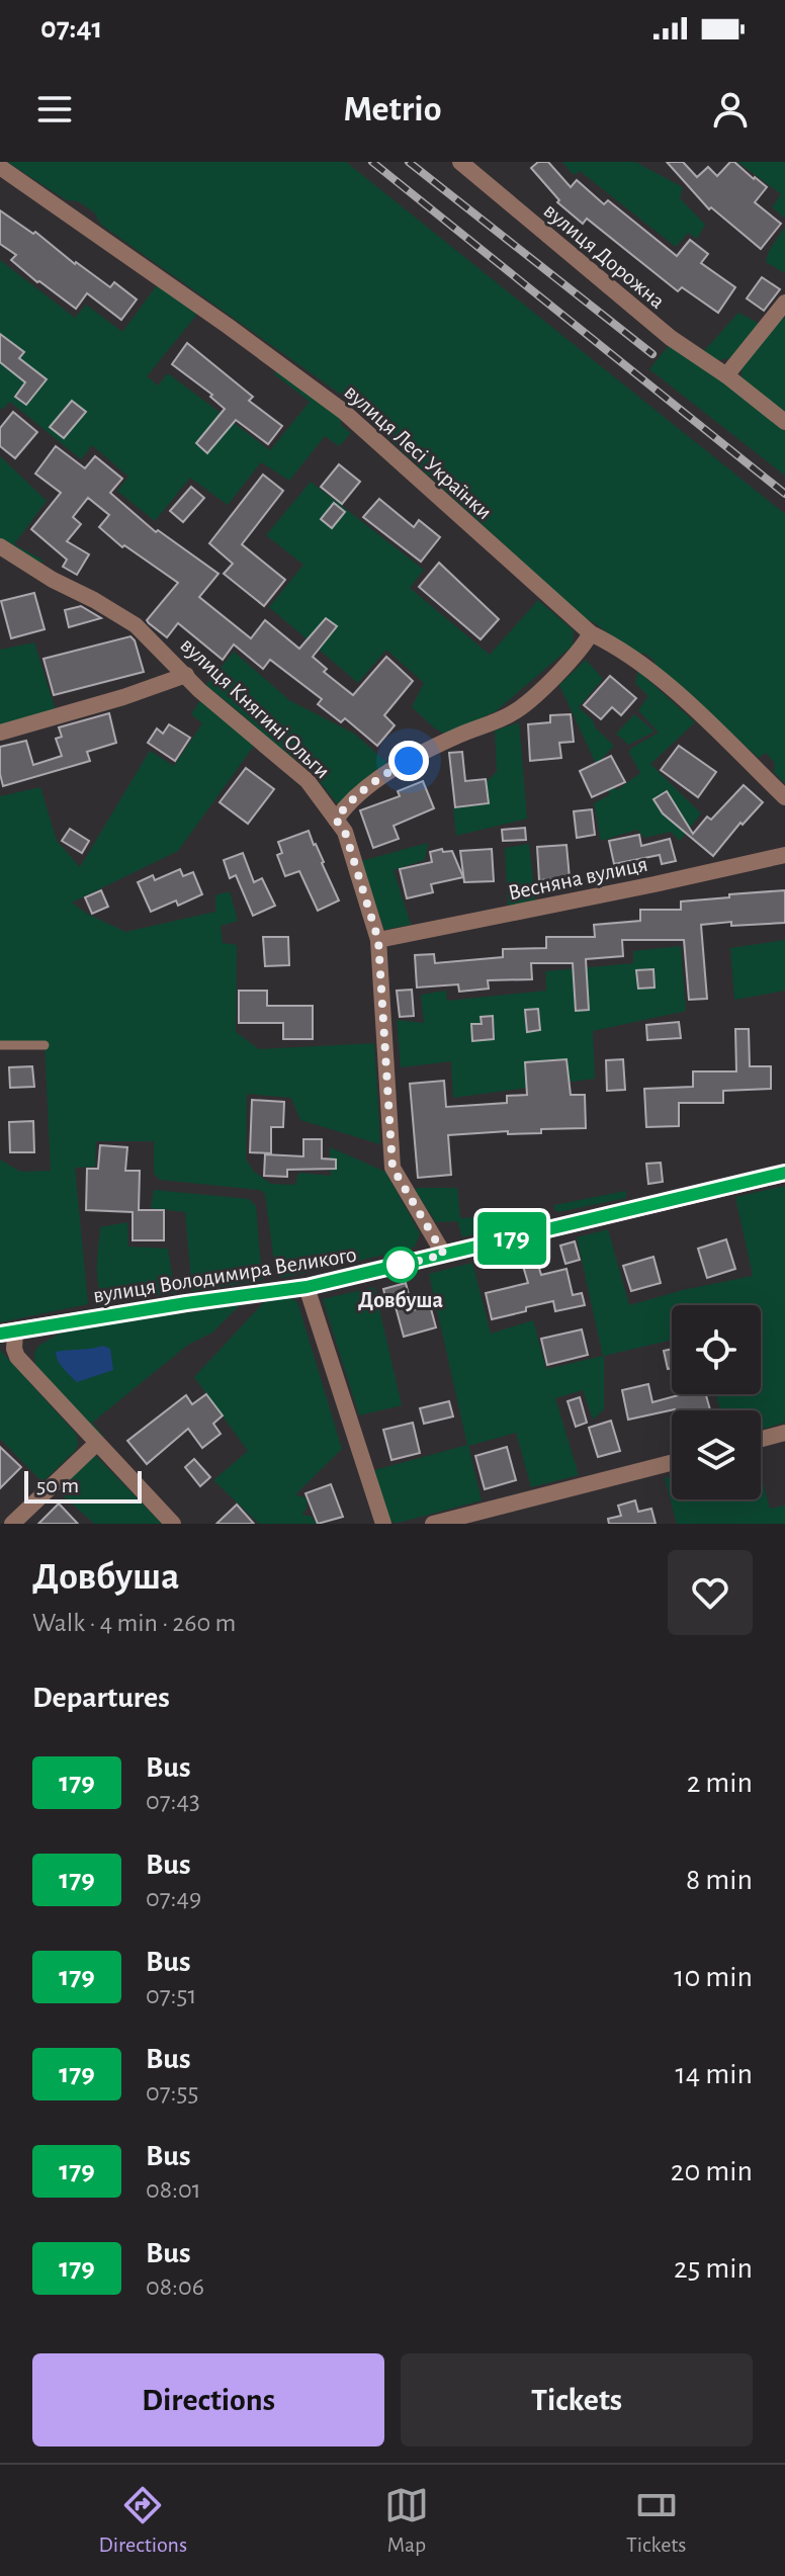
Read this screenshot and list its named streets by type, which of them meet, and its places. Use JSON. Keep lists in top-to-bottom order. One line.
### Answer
{"streets":{"main road":["вулиця Володимира Великого"],"street":["вулиця Дорожна","вулиця Лесі Українки","вулиця Княгині Ольги","Весняна вулиця"]},"crossings":[["вулиця Княгині Ольги","Весняна вулиця"],["вулиця Княгині Ольги","вулиця Володимира Великого"]],"places":["Довбуша"],"lines":["bus line 179"],"scale_bar":"50 m","page":{"status":"07:41","header":"Metrio","on_map":"179","scale":"50 m","heading":[["Довбуша","Walk · 4 min · 260 m"],"Departures"],"list":[{"mark":"179","name":"Bus","note":"07:43","value":"2 min"},{"mark":"179","name":"Bus","note":"07:49","value":"8 min"},{"mark":"179","name":"Bus","note":"07:51","value":"10 min"},{"mark":"179","name":"Bus","note":"07:55","value":"14 min"},{"mark":"179","name":"Bus","note":"08:01","value":"20 min"},{"mark":"179","name":"Bus","note":"08:06","value":"25 min"}],"buttons":["Directions","Tickets"],"tabs":["Directions","Map","Tickets"]}}
